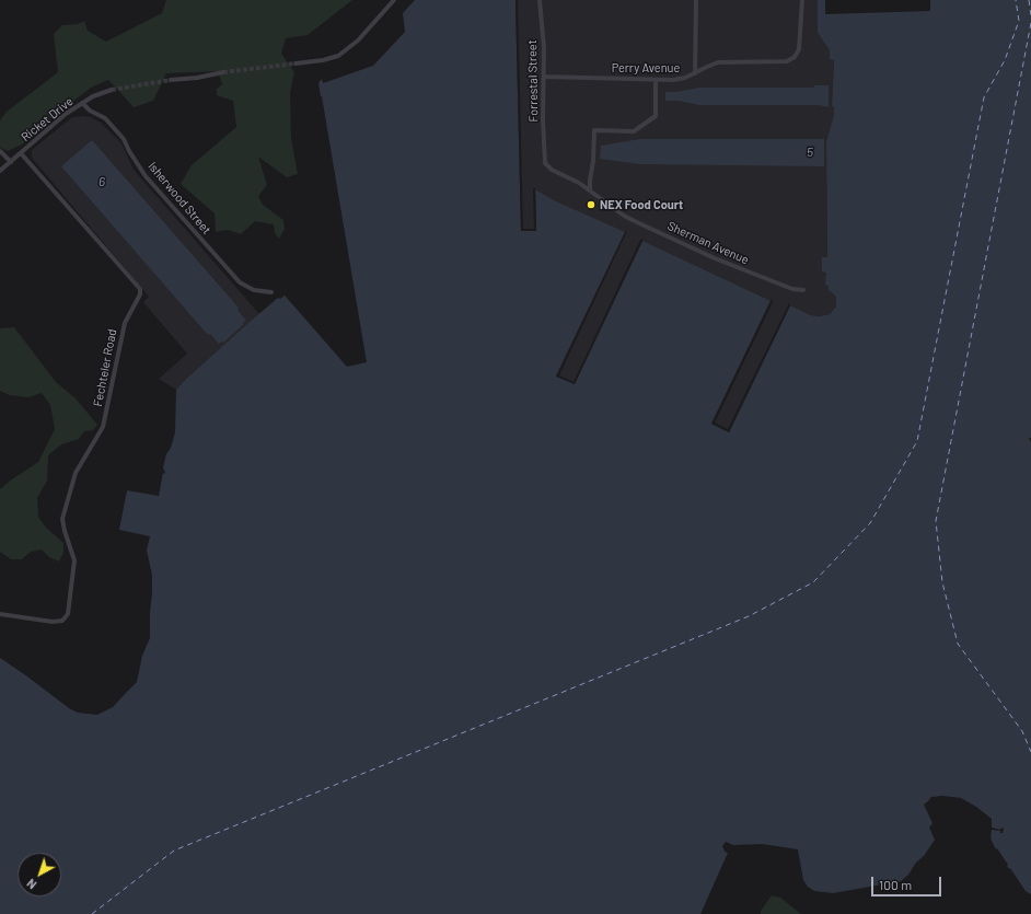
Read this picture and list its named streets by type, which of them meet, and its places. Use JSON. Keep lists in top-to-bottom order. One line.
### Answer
{"streets":{"street":["Perry Avenue","Forrestal Street","Ricket Drive","Isherwood Street","Sherman Avenue","Fechteler Road"]},"crossings":[["Perry Avenue","Forrestal Street"],["Forrestal Street","Sherman Avenue"],["Ricket Drive","Isherwood Street"],["Ricket Drive","Fechteler Road"]],"water":["5","6"],"places":["NEX Food Court"],"scale_bar":"100 m","north":"bottom left"}
